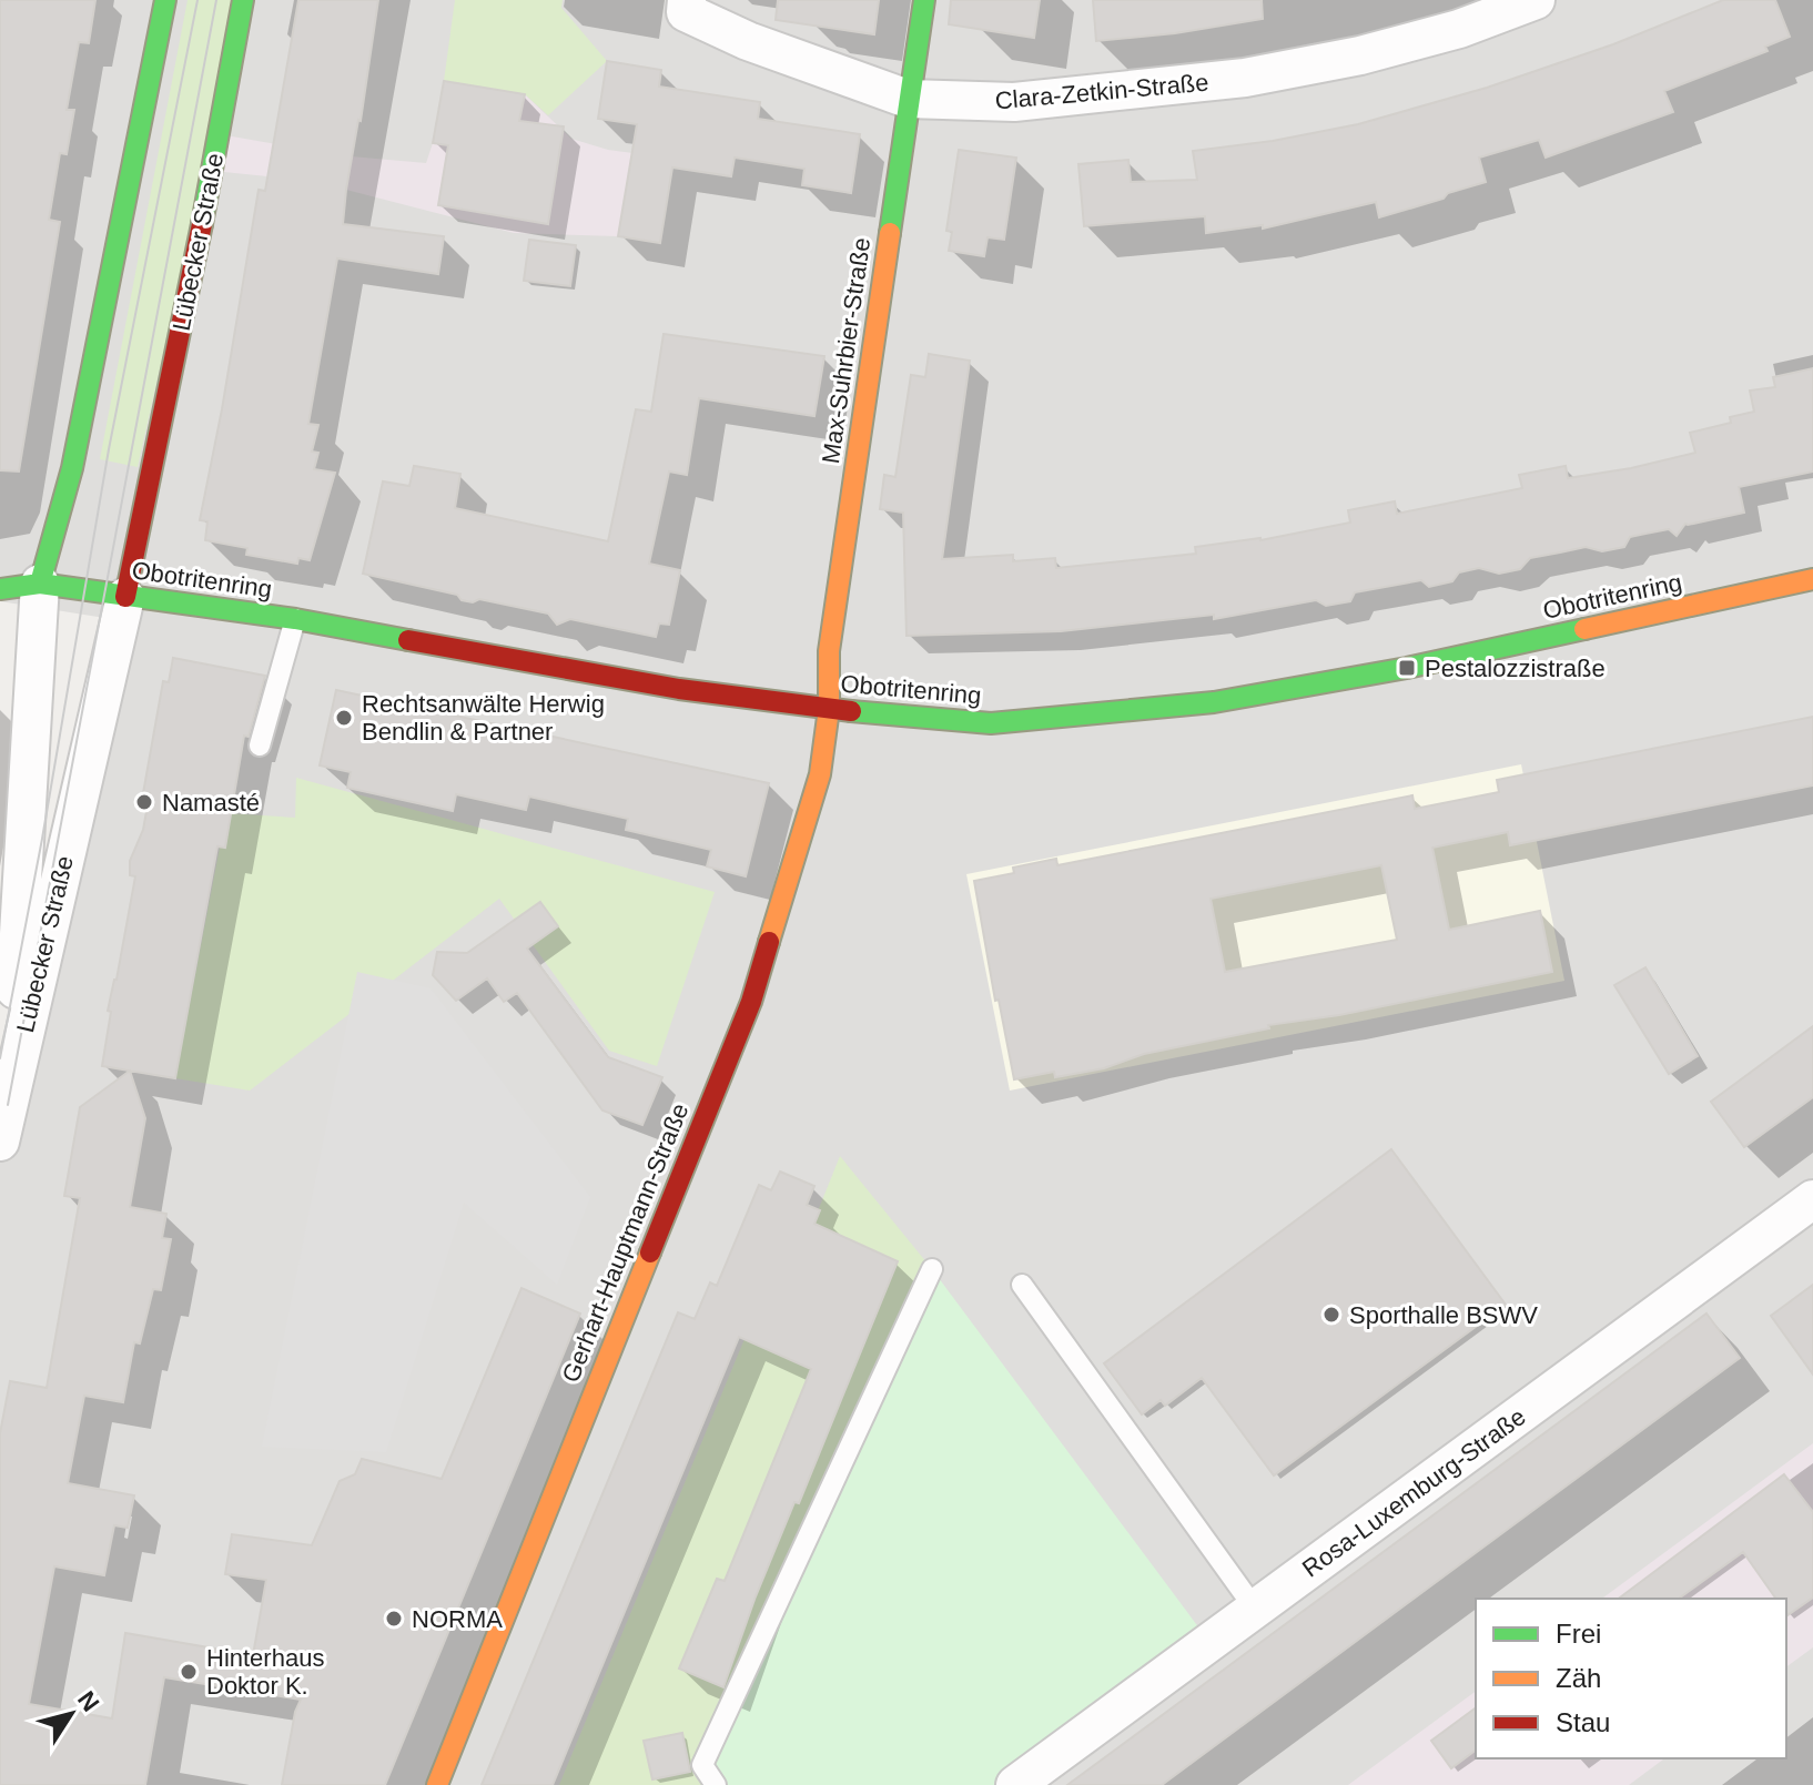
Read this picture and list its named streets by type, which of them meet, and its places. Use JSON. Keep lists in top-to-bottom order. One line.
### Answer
{"streets":{"street":["Clara-Zetkin-Straße","Lübecker Straße","Max-Suhrbier-Straße","Obotritenring","Gerhart-Hauptmann-Straße","Rosa-Luxemburg-Straße"]},"crossings":[["Clara-Zetkin-Straße","Max-Suhrbier-Straße"],["Lübecker Straße","Obotritenring"],["Max-Suhrbier-Straße","Obotritenring"],["Max-Suhrbier-Straße","Gerhart-Hauptmann-Straße"],["Obotritenring","Gerhart-Hauptmann-Straße"]],"places":{"transit":["Pestalozzistraße"],"other":["Rechtsanwälte Herwig Bendlin & Partner","Namasté","Sporthalle BSWV","NORMA","Hinterhaus Doktor K."]},"legend":["Frei","Zäh","Stau"],"north":"top right"}
